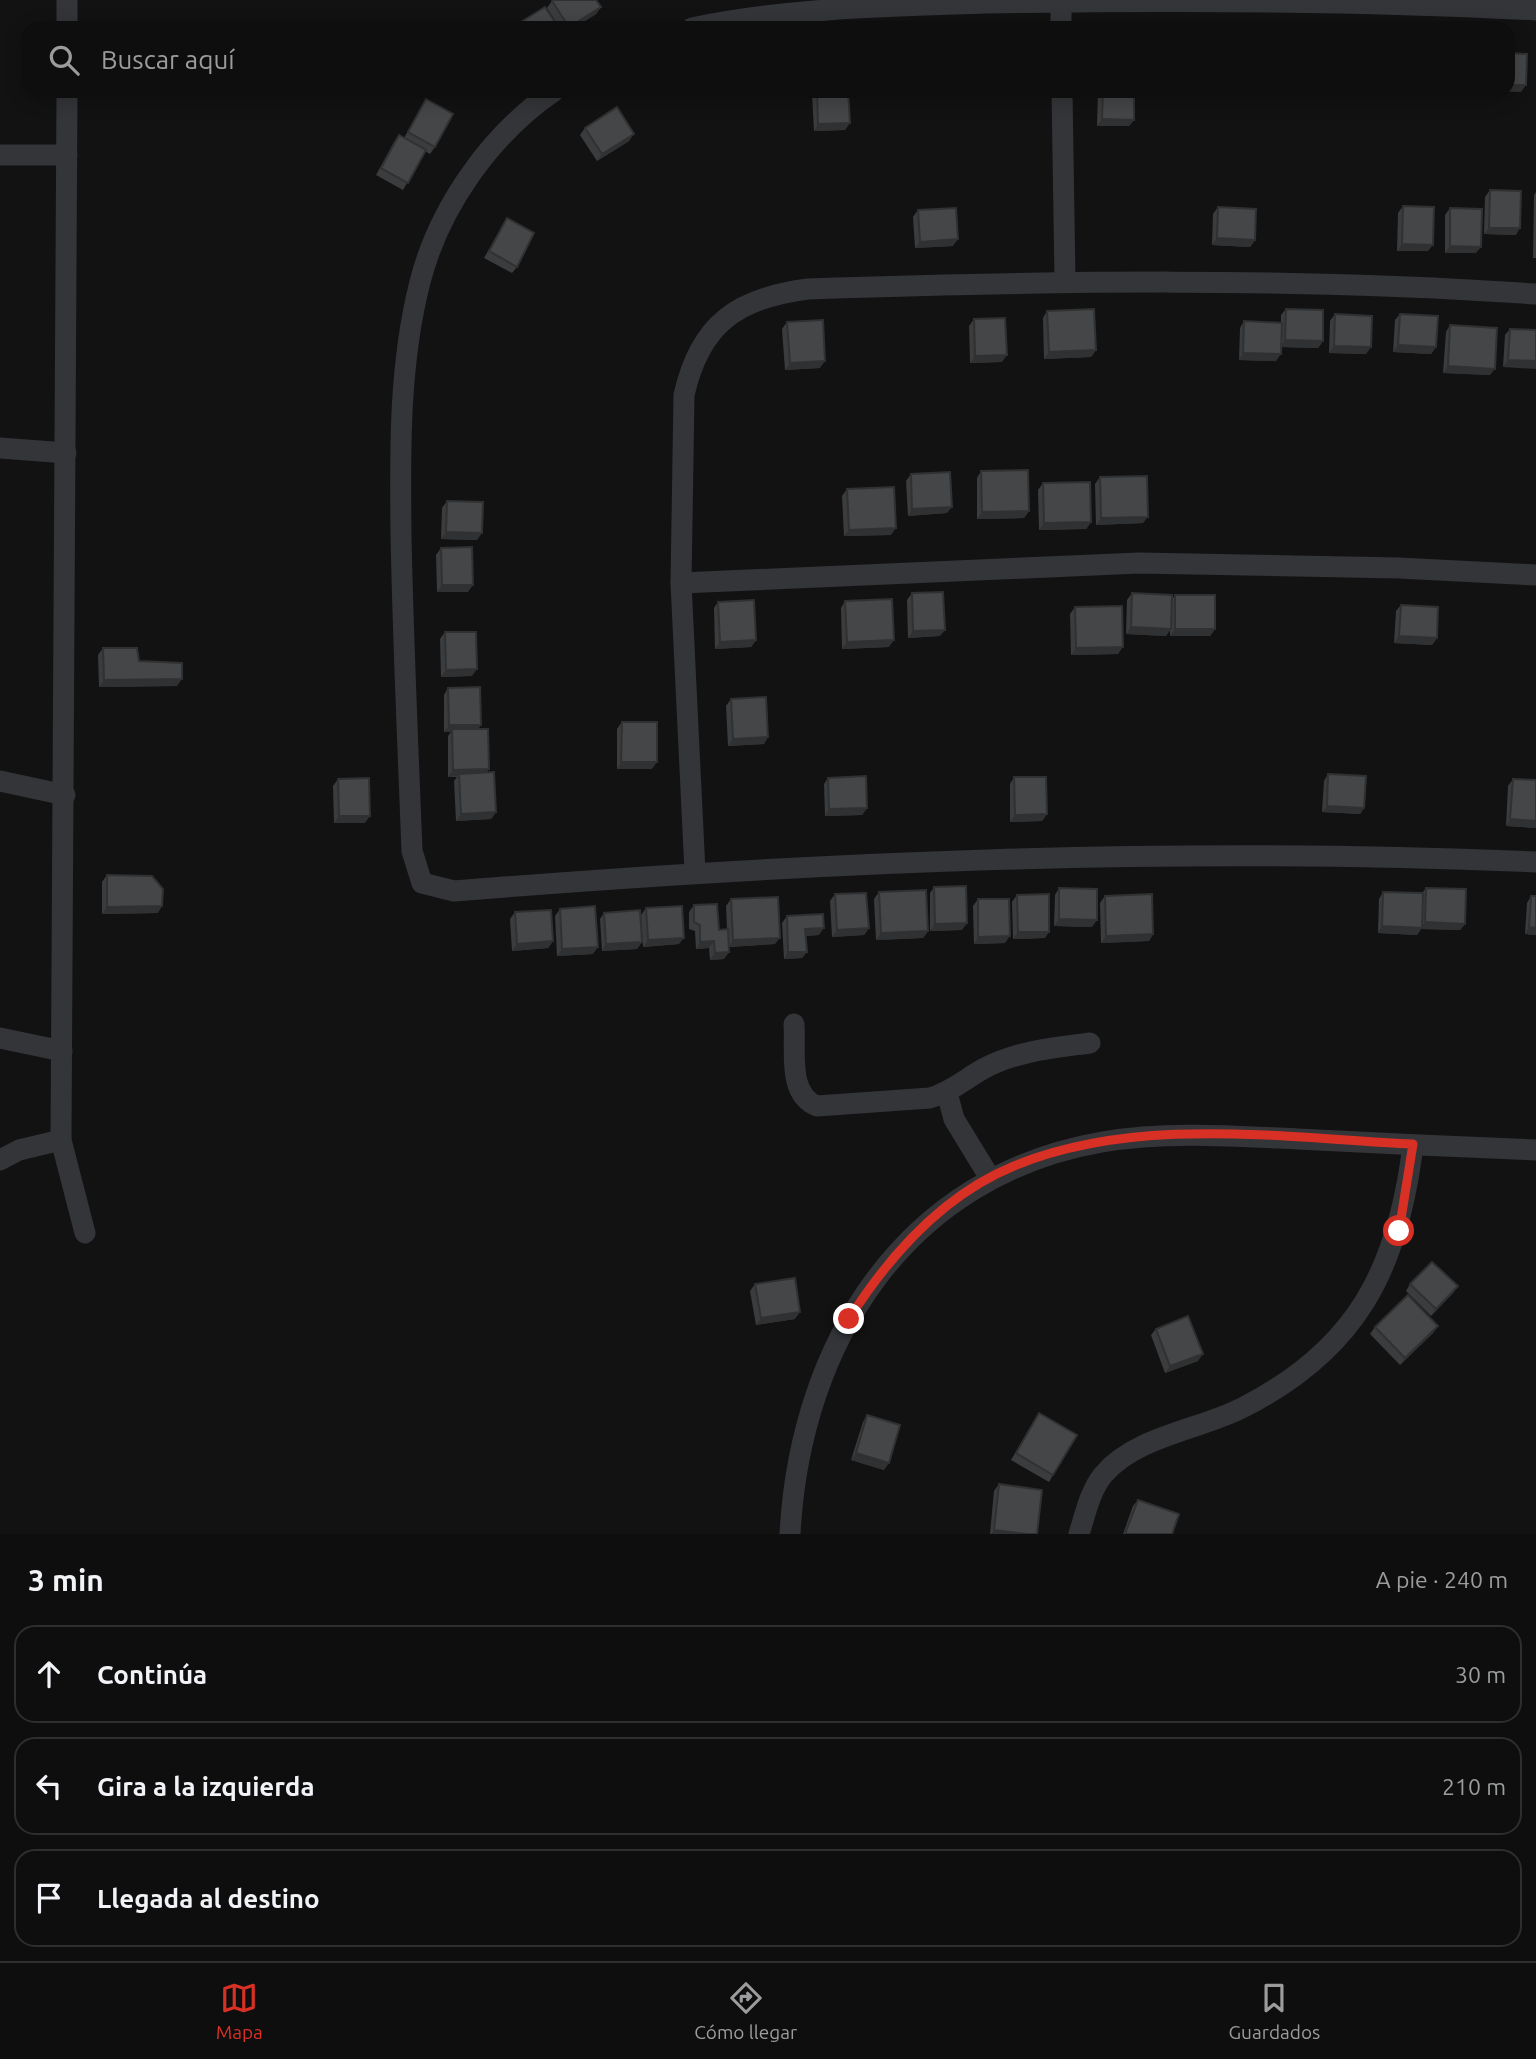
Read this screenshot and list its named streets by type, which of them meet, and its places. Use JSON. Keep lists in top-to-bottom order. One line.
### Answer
{"page":{"search":"Buscar aquí","heading":["3 min","A pie · 240 m"],"list":[["Continúa","30 m"],["Gira a la izquierda","210 m"],"Llegada al destino"],"nav":["Mapa","Cómo llegar","Guardados"]}}
